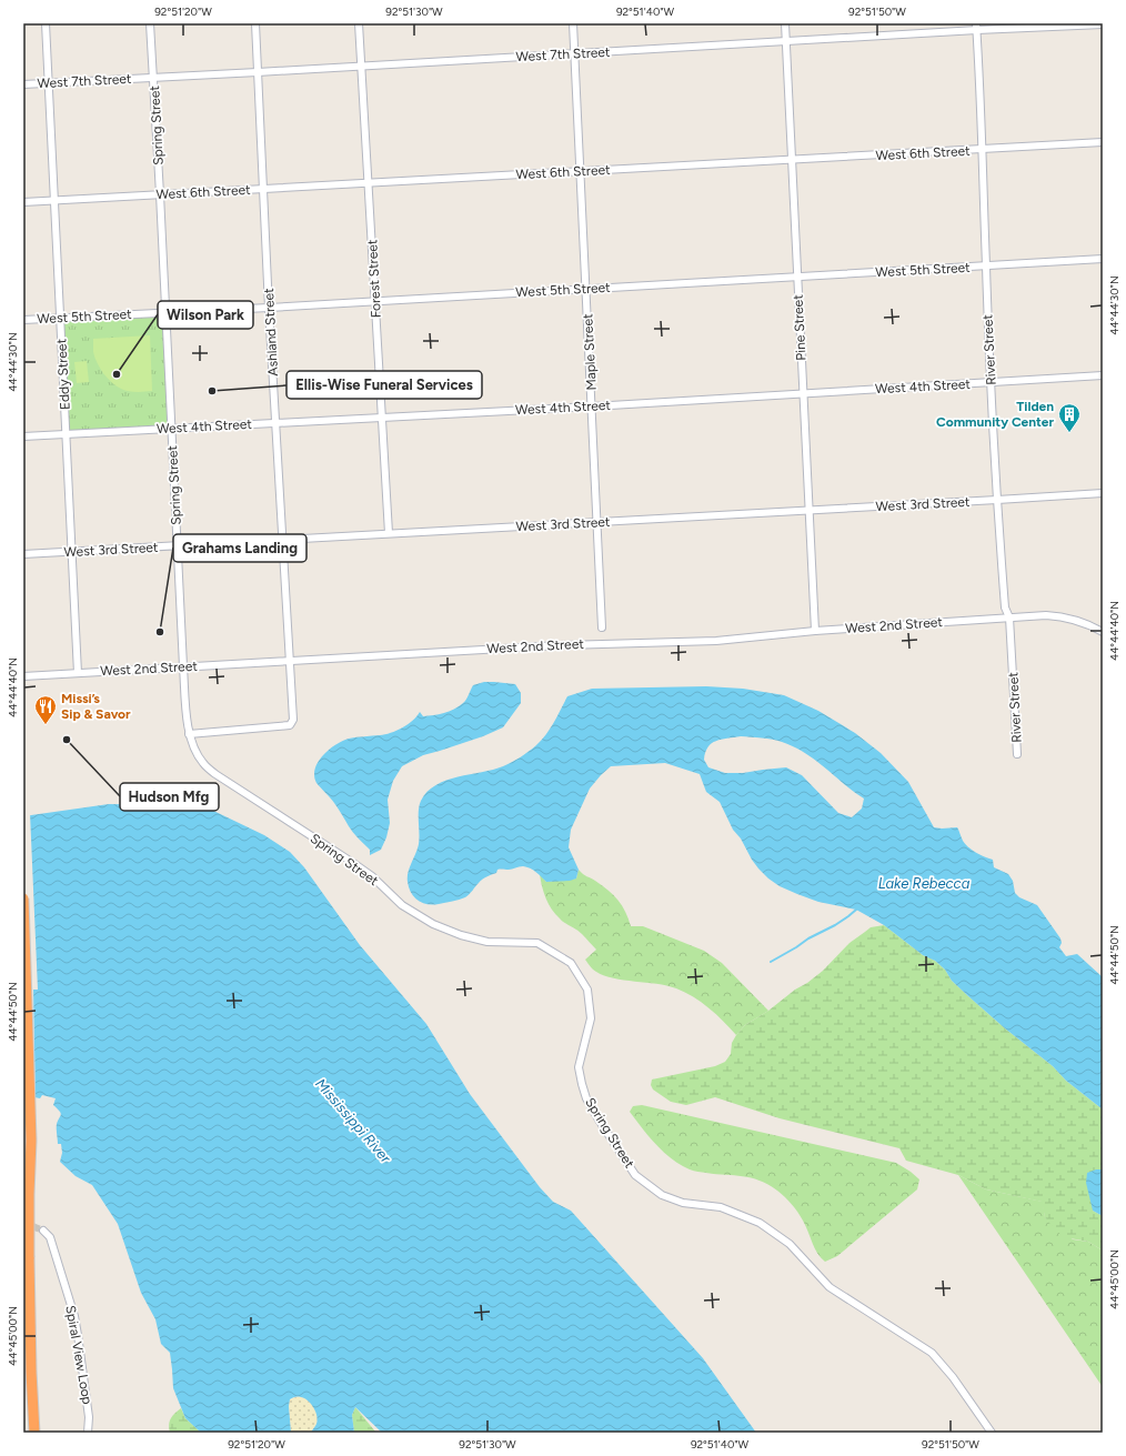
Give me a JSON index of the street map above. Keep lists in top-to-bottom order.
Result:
{
  "streets": {
    "street": [
      "West 7th Street",
      "Spring Street",
      "West 6th Street",
      "West 5th Street",
      "Forest Street",
      "Pine Street",
      "Ashland Street",
      "River Street",
      "Maple Street",
      "Eddy Street",
      "West 4th Street",
      "West 3rd Street",
      "West 2nd Street",
      "Spiral View Loop"
    ]
  },
  "crossings": [
    ["West 7th Street", "Spring Street"],
    ["West 7th Street", "Forest Street"],
    ["West 7th Street", "Pine Street"],
    ["West 7th Street", "Ashland Street"],
    ["West 7th Street", "River Street"],
    ["West 7th Street", "Maple Street"],
    ["West 7th Street", "Eddy Street"],
    ["Spring Street", "West 6th Street"],
    ["Spring Street", "West 5th Street"],
    ["Spring Street", "Ashland Street"],
    ["Spring Street", "West 4th Street"],
    ["Spring Street", "West 3rd Street"],
    ["Spring Street", "West 2nd Street"],
    ["West 6th Street", "Forest Street"],
    ["West 6th Street", "Pine Street"],
    ["West 6th Street", "Ashland Street"],
    ["West 6th Street", "River Street"],
    ["West 6th Street", "Maple Street"],
    ["West 6th Street", "Eddy Street"],
    ["West 5th Street", "Forest Street"],
    ["West 5th Street", "Pine Street"],
    ["West 5th Street", "Ashland Street"],
    ["West 5th Street", "River Street"],
    ["West 5th Street", "Maple Street"],
    ["West 5th Street", "Eddy Street"],
    ["Forest Street", "West 4th Street"],
    ["Forest Street", "West 3rd Street"],
    ["Pine Street", "West 4th Street"],
    ["Pine Street", "West 3rd Street"],
    ["Pine Street", "West 2nd Street"],
    ["Ashland Street", "West 4th Street"],
    ["Ashland Street", "West 3rd Street"],
    ["Ashland Street", "West 2nd Street"],
    ["River Street", "West 4th Street"],
    ["River Street", "West 3rd Street"],
    ["River Street", "West 2nd Street"],
    ["Maple Street", "West 4th Street"],
    ["Maple Street", "West 3rd Street"],
    ["Eddy Street", "West 4th Street"],
    ["Eddy Street", "West 3rd Street"],
    ["Eddy Street", "West 2nd Street"]
  ],
  "water": ["Lake Rebecca", "Mississippi River"],
  "places": {
    "other": [
      "Wilson Park",
      "Ellis-Wise Funeral Services",
      "Grahams Landing",
      "Hudson Mfg"
    ],
    "building": ["Tilden Community Center"],
    "restaurant": ["Missi’s Sip & Savor"]
  },
  "coordinates": [
    "92°51'20\"W",
    "92°51'30\"W",
    "92°51'40\"W",
    "92°51'50\"W",
    "44°44'30\"N",
    "44°44'40\"N",
    "44°44'50\"N",
    "44°45'00\"N"
  ]
}
